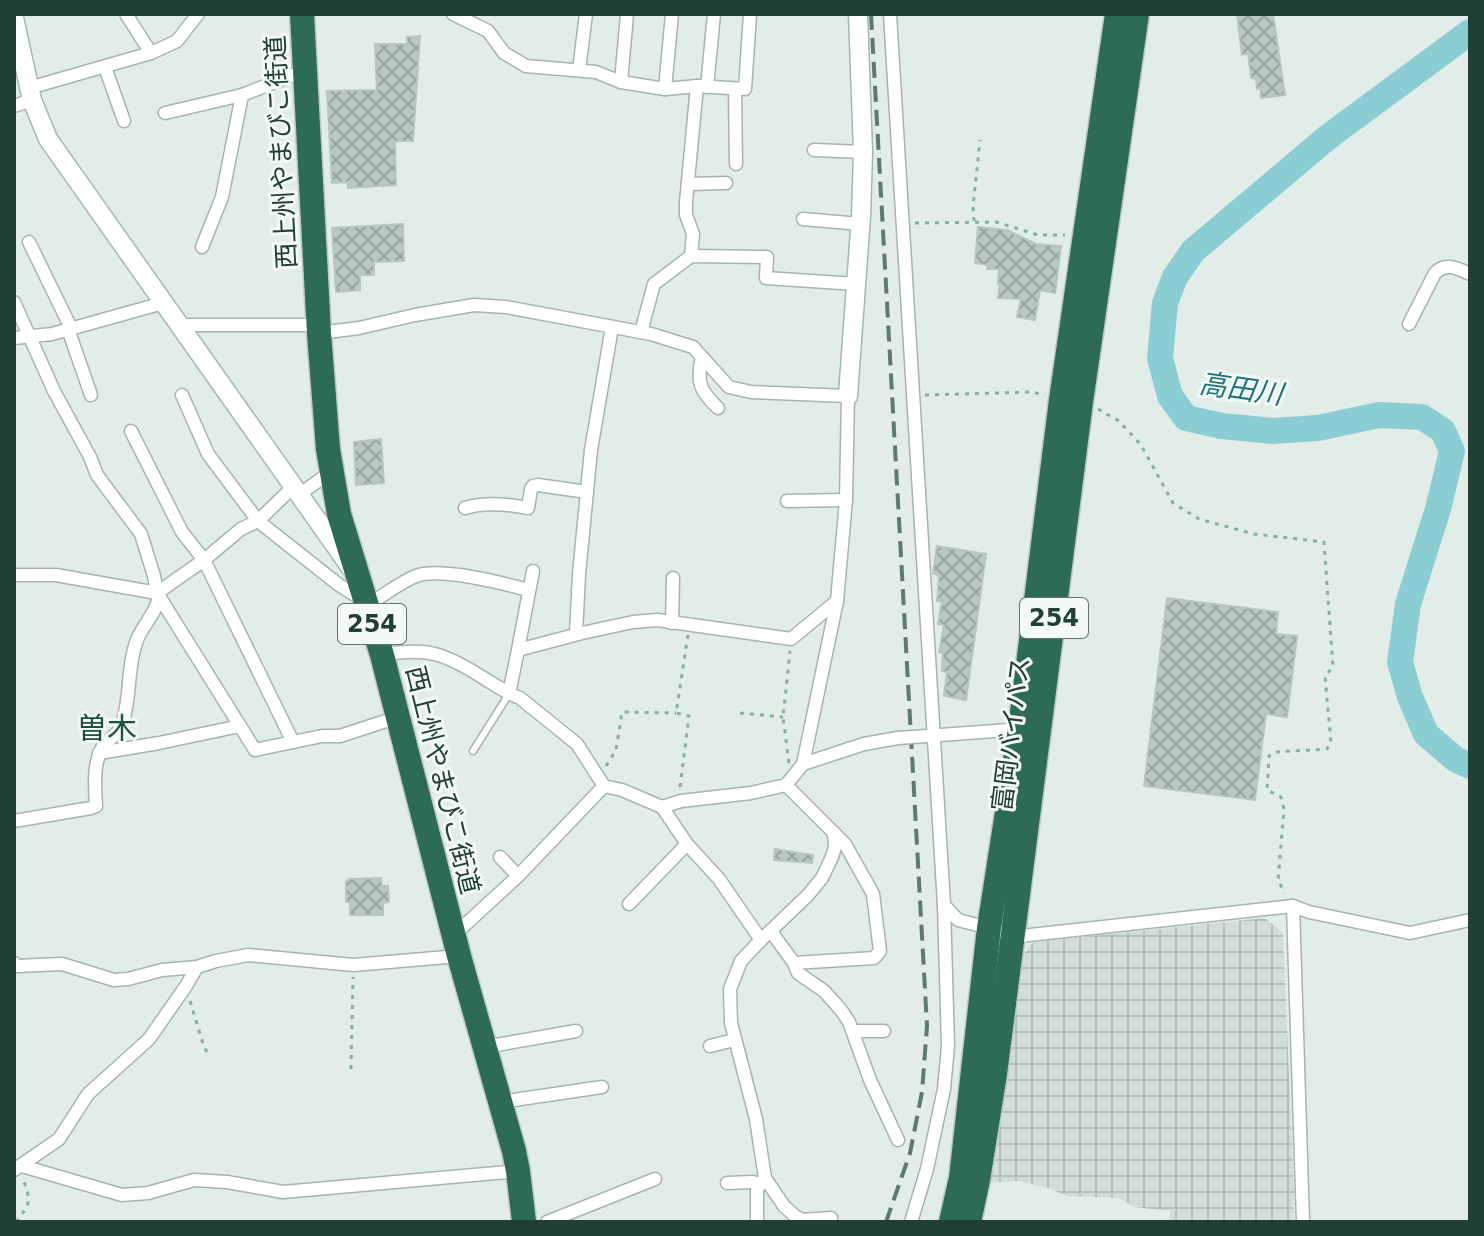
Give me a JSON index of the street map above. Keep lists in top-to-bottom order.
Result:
{
  "streets": {
    "highway": ["西上州やまびこ街道", "254", "富岡バイパス"]
  },
  "districts": ["曽木"],
  "water": ["高田川"]
}
